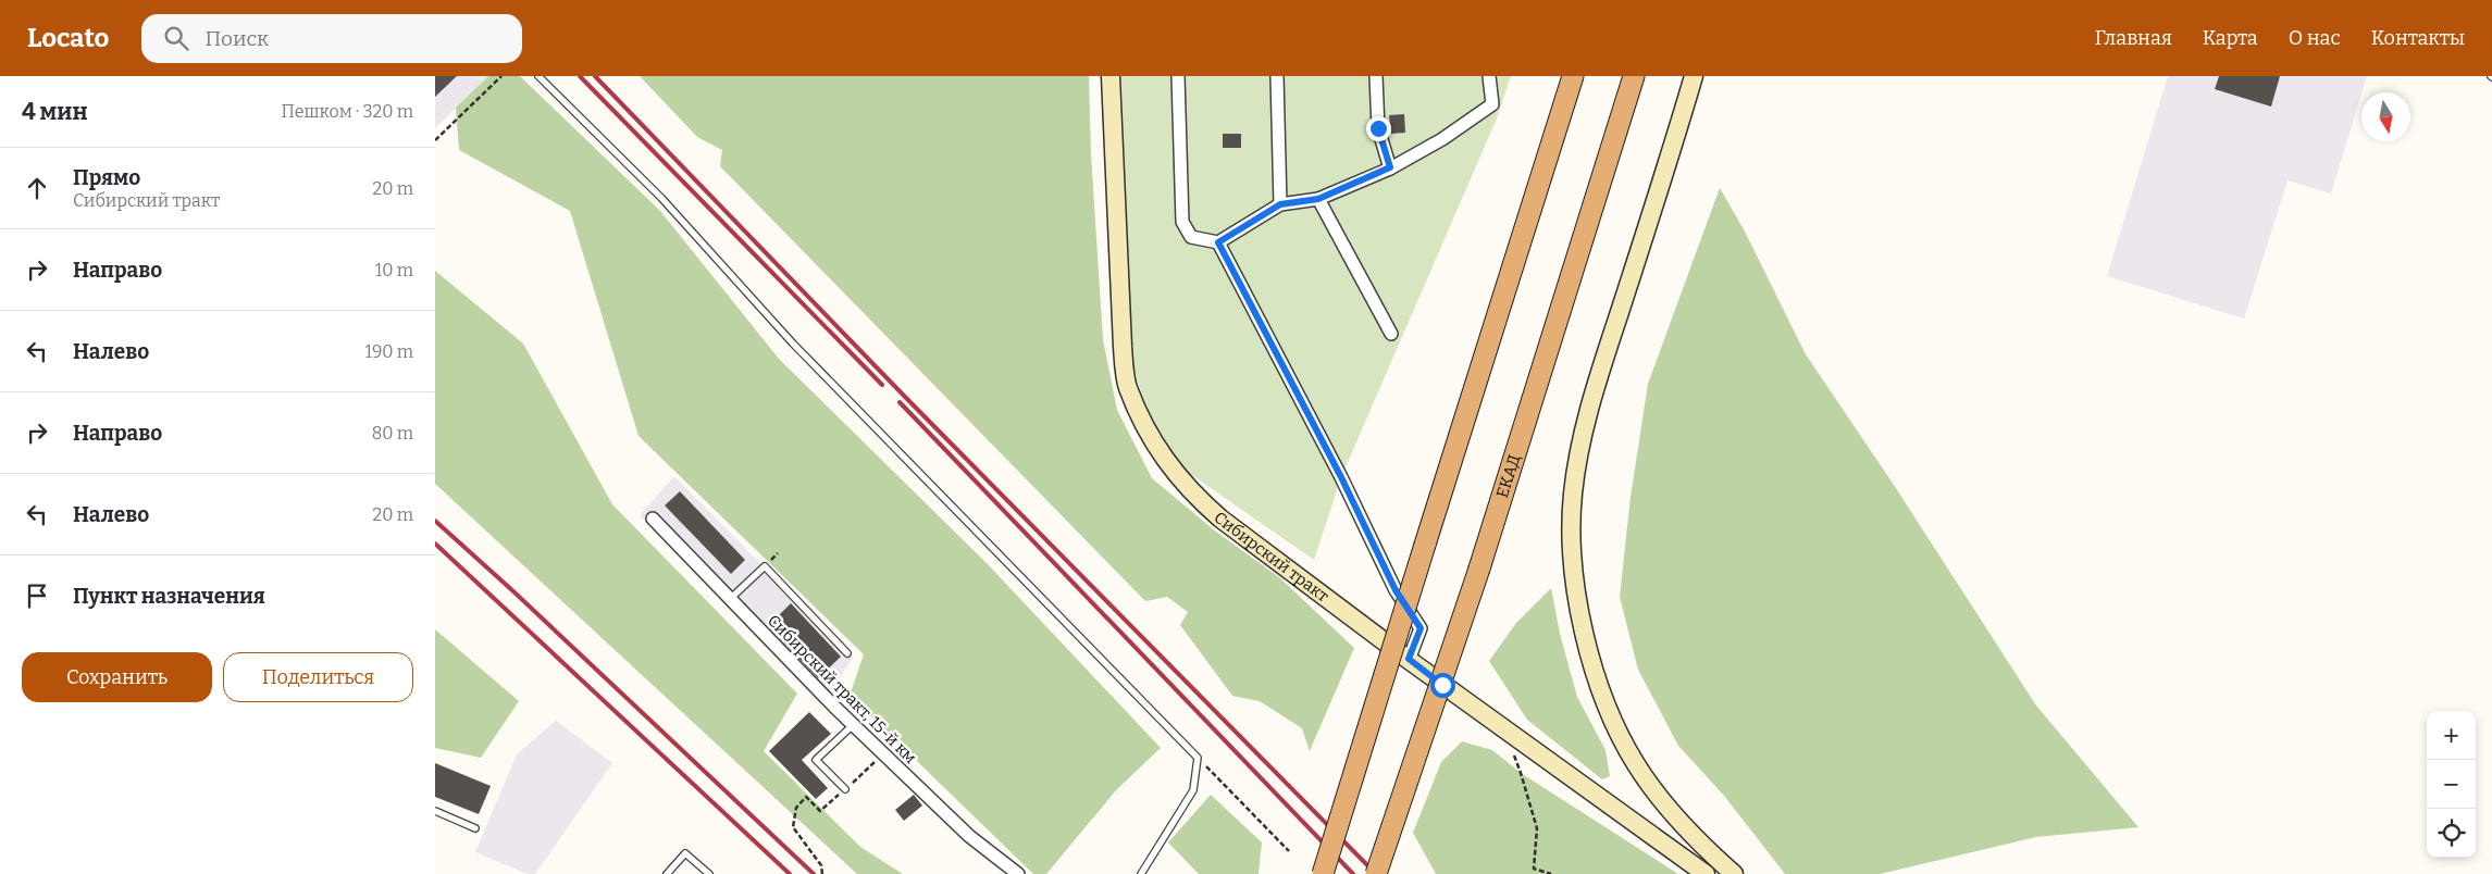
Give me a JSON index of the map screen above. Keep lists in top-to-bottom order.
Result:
{
  "streets": {
    "highway": ["ЕКАД"],
    "main road": ["Сибирский тракт"],
    "street": ["Сибирский тракт, 15-й км"]
  },
  "north": "bottom",
  "page": {
    "header": "Locato",
    "search": "Поиск",
    "nav": [
      "Главная",
      "Карта",
      "О нас",
      "Контакты"
    ],
    "heading": ["4 мин", "Пешком · 320 m"],
    "list": [
      ["Прямо", "Сибирский тракт", "20 m"],
      ["Направо", "10 m"],
      ["Налево", "190 m"],
      ["Направо", "80 m"],
      ["Налево", "20 m"],
      "Пункт назначения"
    ],
    "buttons": ["Сохранить", "Поделиться"],
    "map_buttons": ["+", "−"]
  }
}
